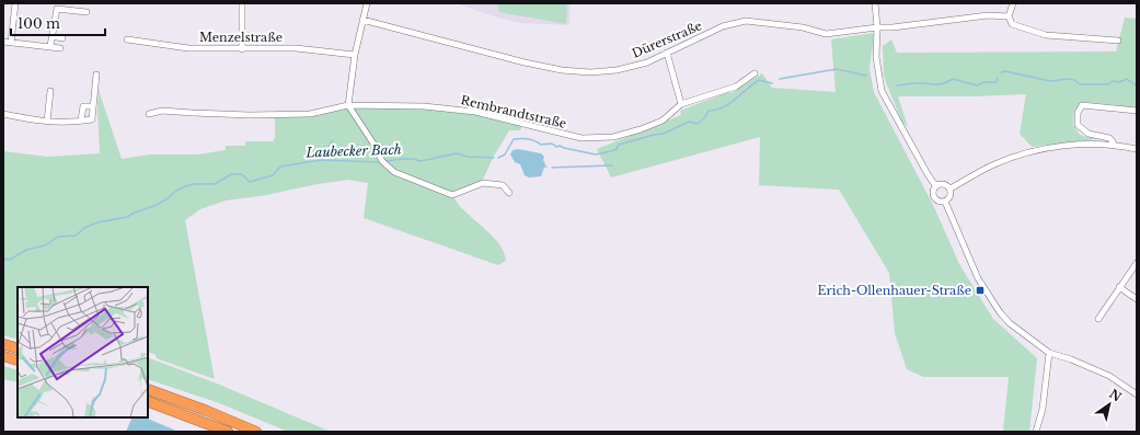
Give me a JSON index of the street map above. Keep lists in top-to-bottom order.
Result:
{
  "streets": {
    "street": ["Menzelstraße", "Dürerstraße", "Rembrandtstraße"]
  },
  "water": ["Laubecker Bach"],
  "places": {
    "transit": ["Erich-Ollenhauer-Straße"]
  },
  "scale_bar": "100 m",
  "north": "top right"
}
